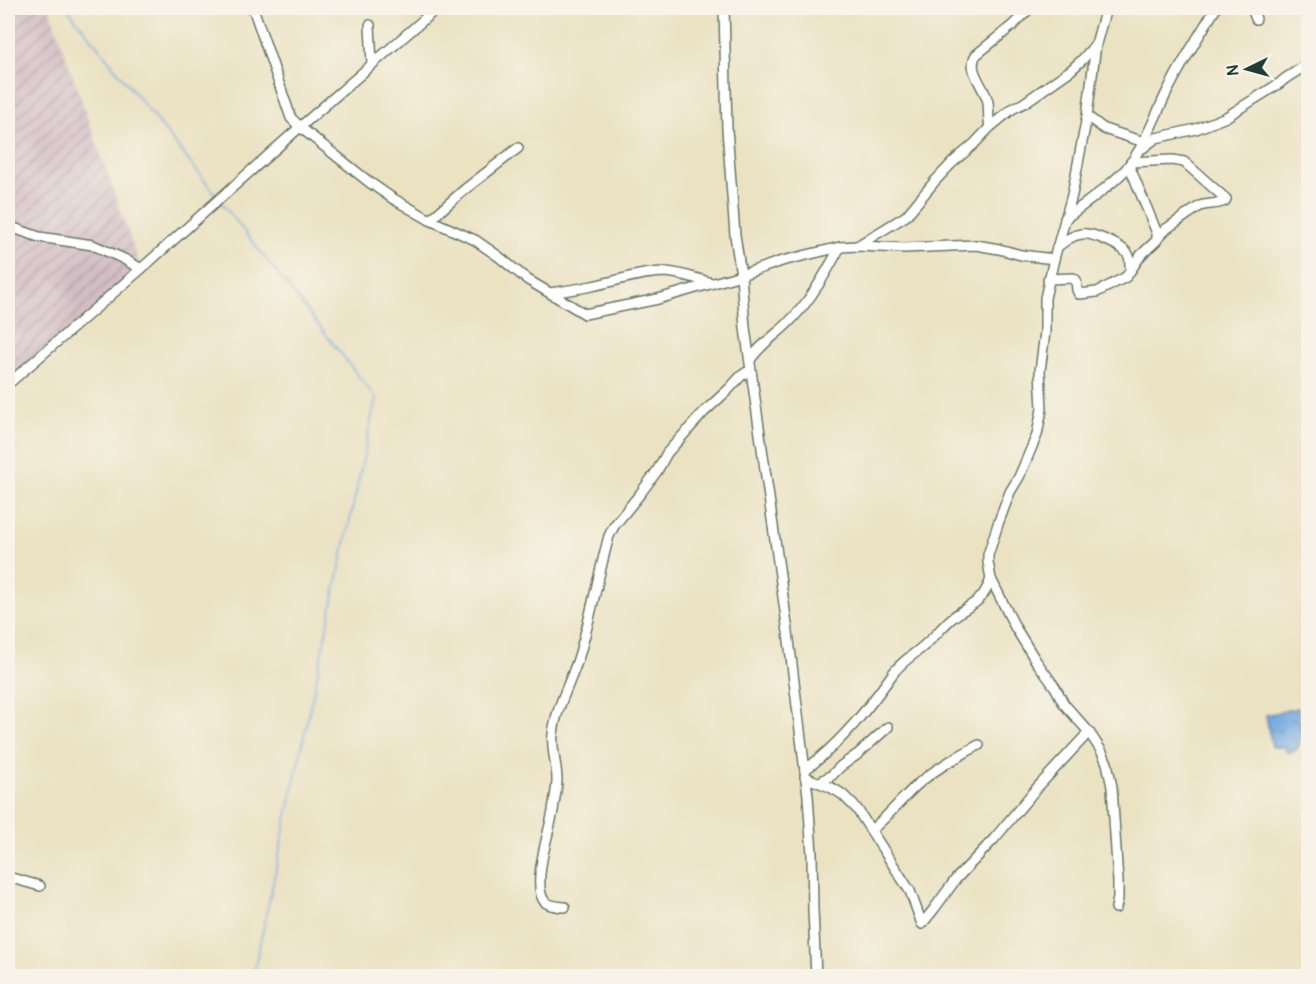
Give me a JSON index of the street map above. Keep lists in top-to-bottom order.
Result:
{
  "north": "left"
}
